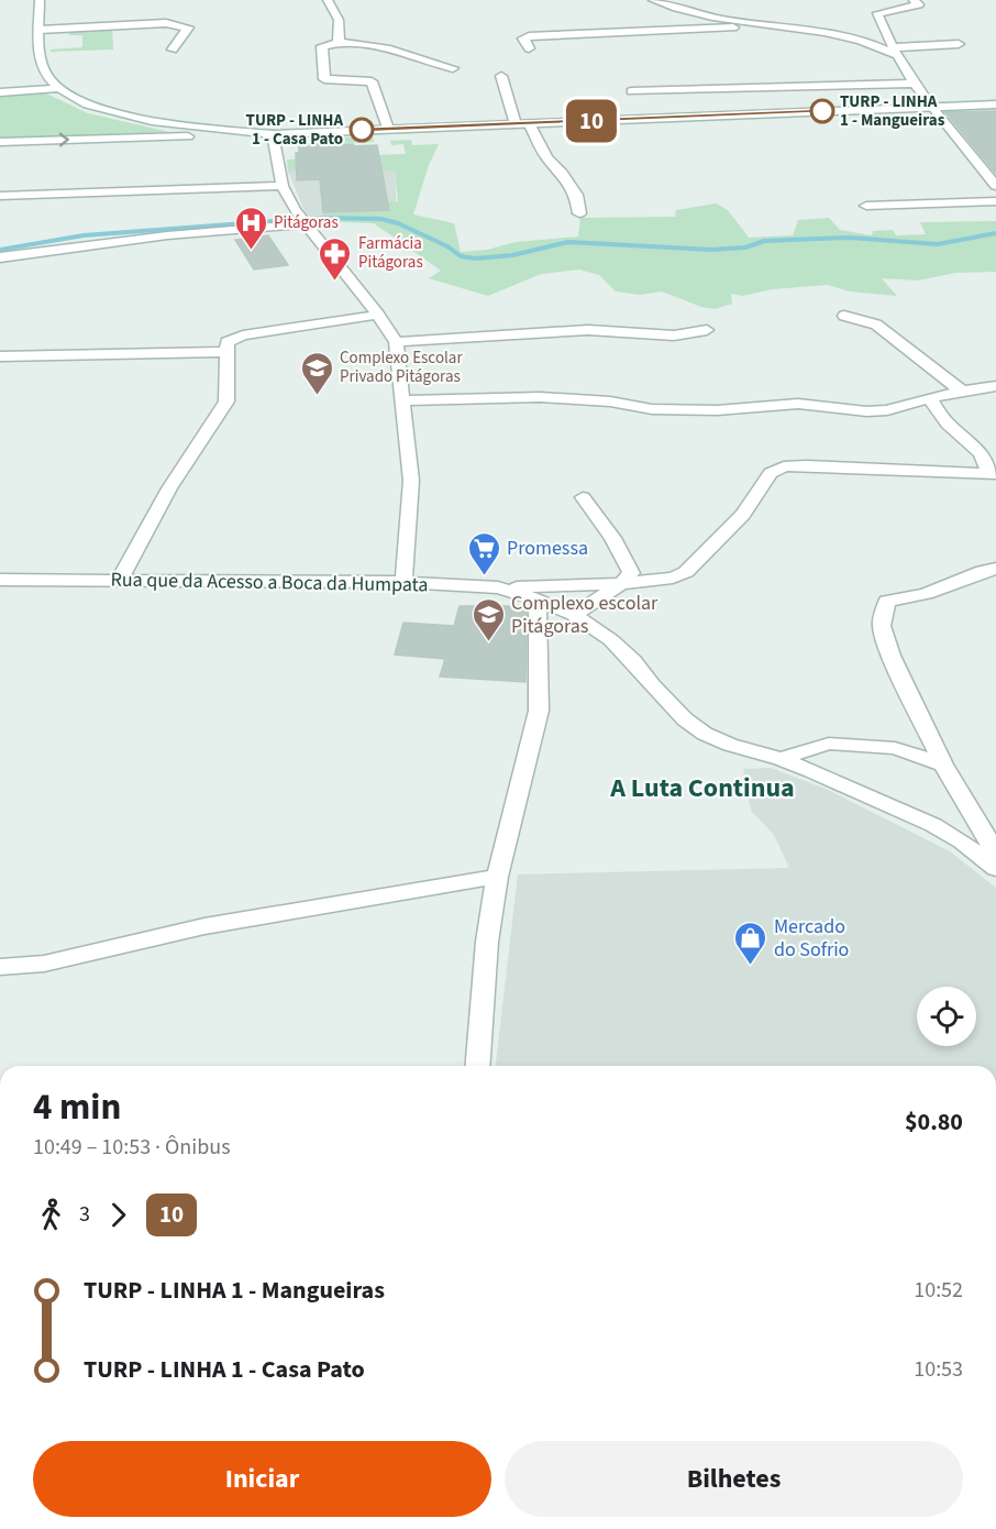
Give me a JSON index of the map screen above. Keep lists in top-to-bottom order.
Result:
{
  "streets": {
    "street": ["Rua que da Acesso a Boca da Humpata"]
  },
  "districts": ["A Luta Continua"],
  "places": {
    "other": ["TURP - LINHA 1 - Mangueiras", "TURP - LINHA 1 - Casa Pato"],
    "hospital": ["Pitágoras"],
    "pharmacy": ["Farmácia Pitágoras"],
    "school or university": ["Complexo Escolar Privado Pitágoras", "Complexo escolar Pitágoras"],
    "supermarket": ["Promessa"],
    "shop": ["Mercado do Sofrio"]
  },
  "lines": ["bus line 10"],
  "page": {
    "on_map": "10",
    "heading": ["4 min", "10:49 – 10:53 · Ônibus", "$0.80"],
    "legs": ["3", "10"],
    "list": [
      {
        "name": "TURP - LINHA 1 - Mangueiras",
        "value": "10:52"
      },
      {
        "name": "TURP - LINHA 1 - Casa Pato",
        "value": "10:53"
      }
    ],
    "buttons": ["Iniciar", "Bilhetes"]
  }
}
